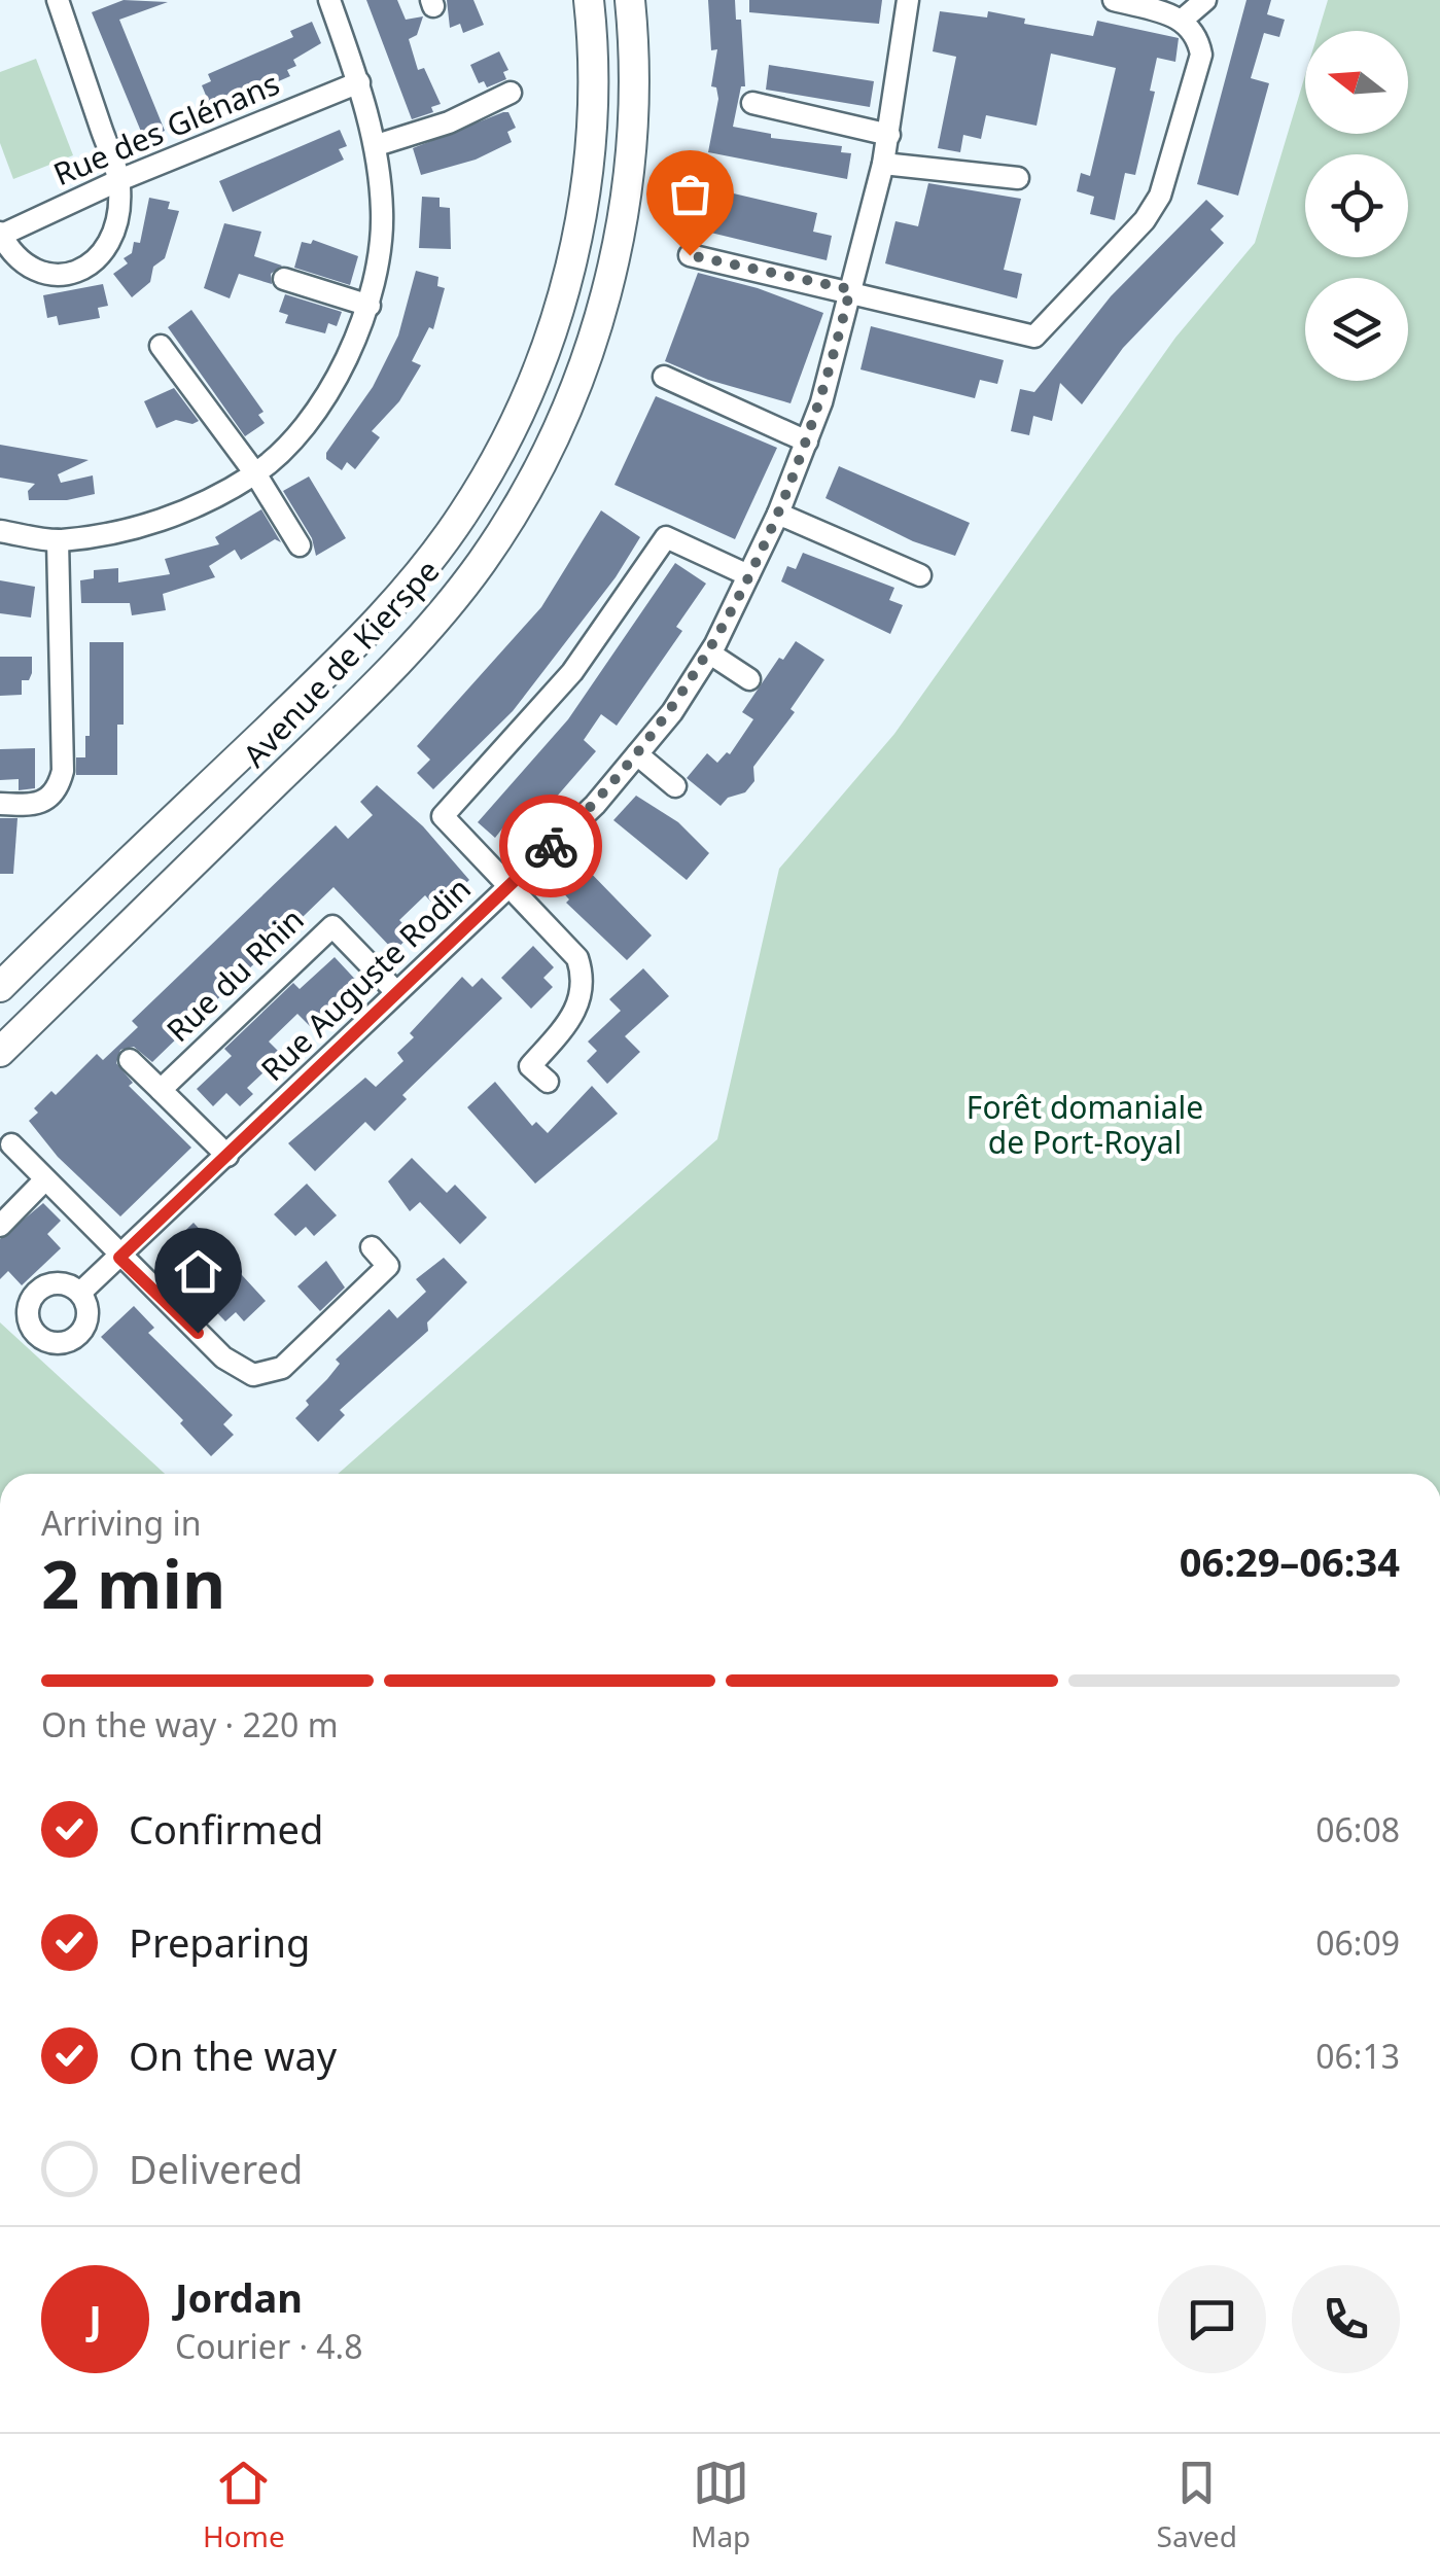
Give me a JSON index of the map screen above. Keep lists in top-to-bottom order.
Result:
{
  "streets": {
    "main road": ["Avenue de Kierspe"],
    "street": ["Rue des Glénans", "Rue du Rhin", "Rue Auguste Rodin"]
  },
  "crossings": [
    ["Rue du Rhin", "Rue Auguste Rodin"]
  ],
  "parks": ["Forêt domaniale de Port-Royal"],
  "north": "left",
  "page": {
    "heading": ["2 min", "Arriving in", "06:29–06:34"],
    "panel": ["Jordan", "Courier · 4.8"],
    "bar": "On the way · 220 m",
    "list": [
      ["Confirmed", "06:08"],
      ["Preparing", "06:09"],
      ["On the way", "06:13"],
      "Delivered"
    ],
    "round": "J",
    "tabs": ["Home", "Map", "Saved"]
  }
}
